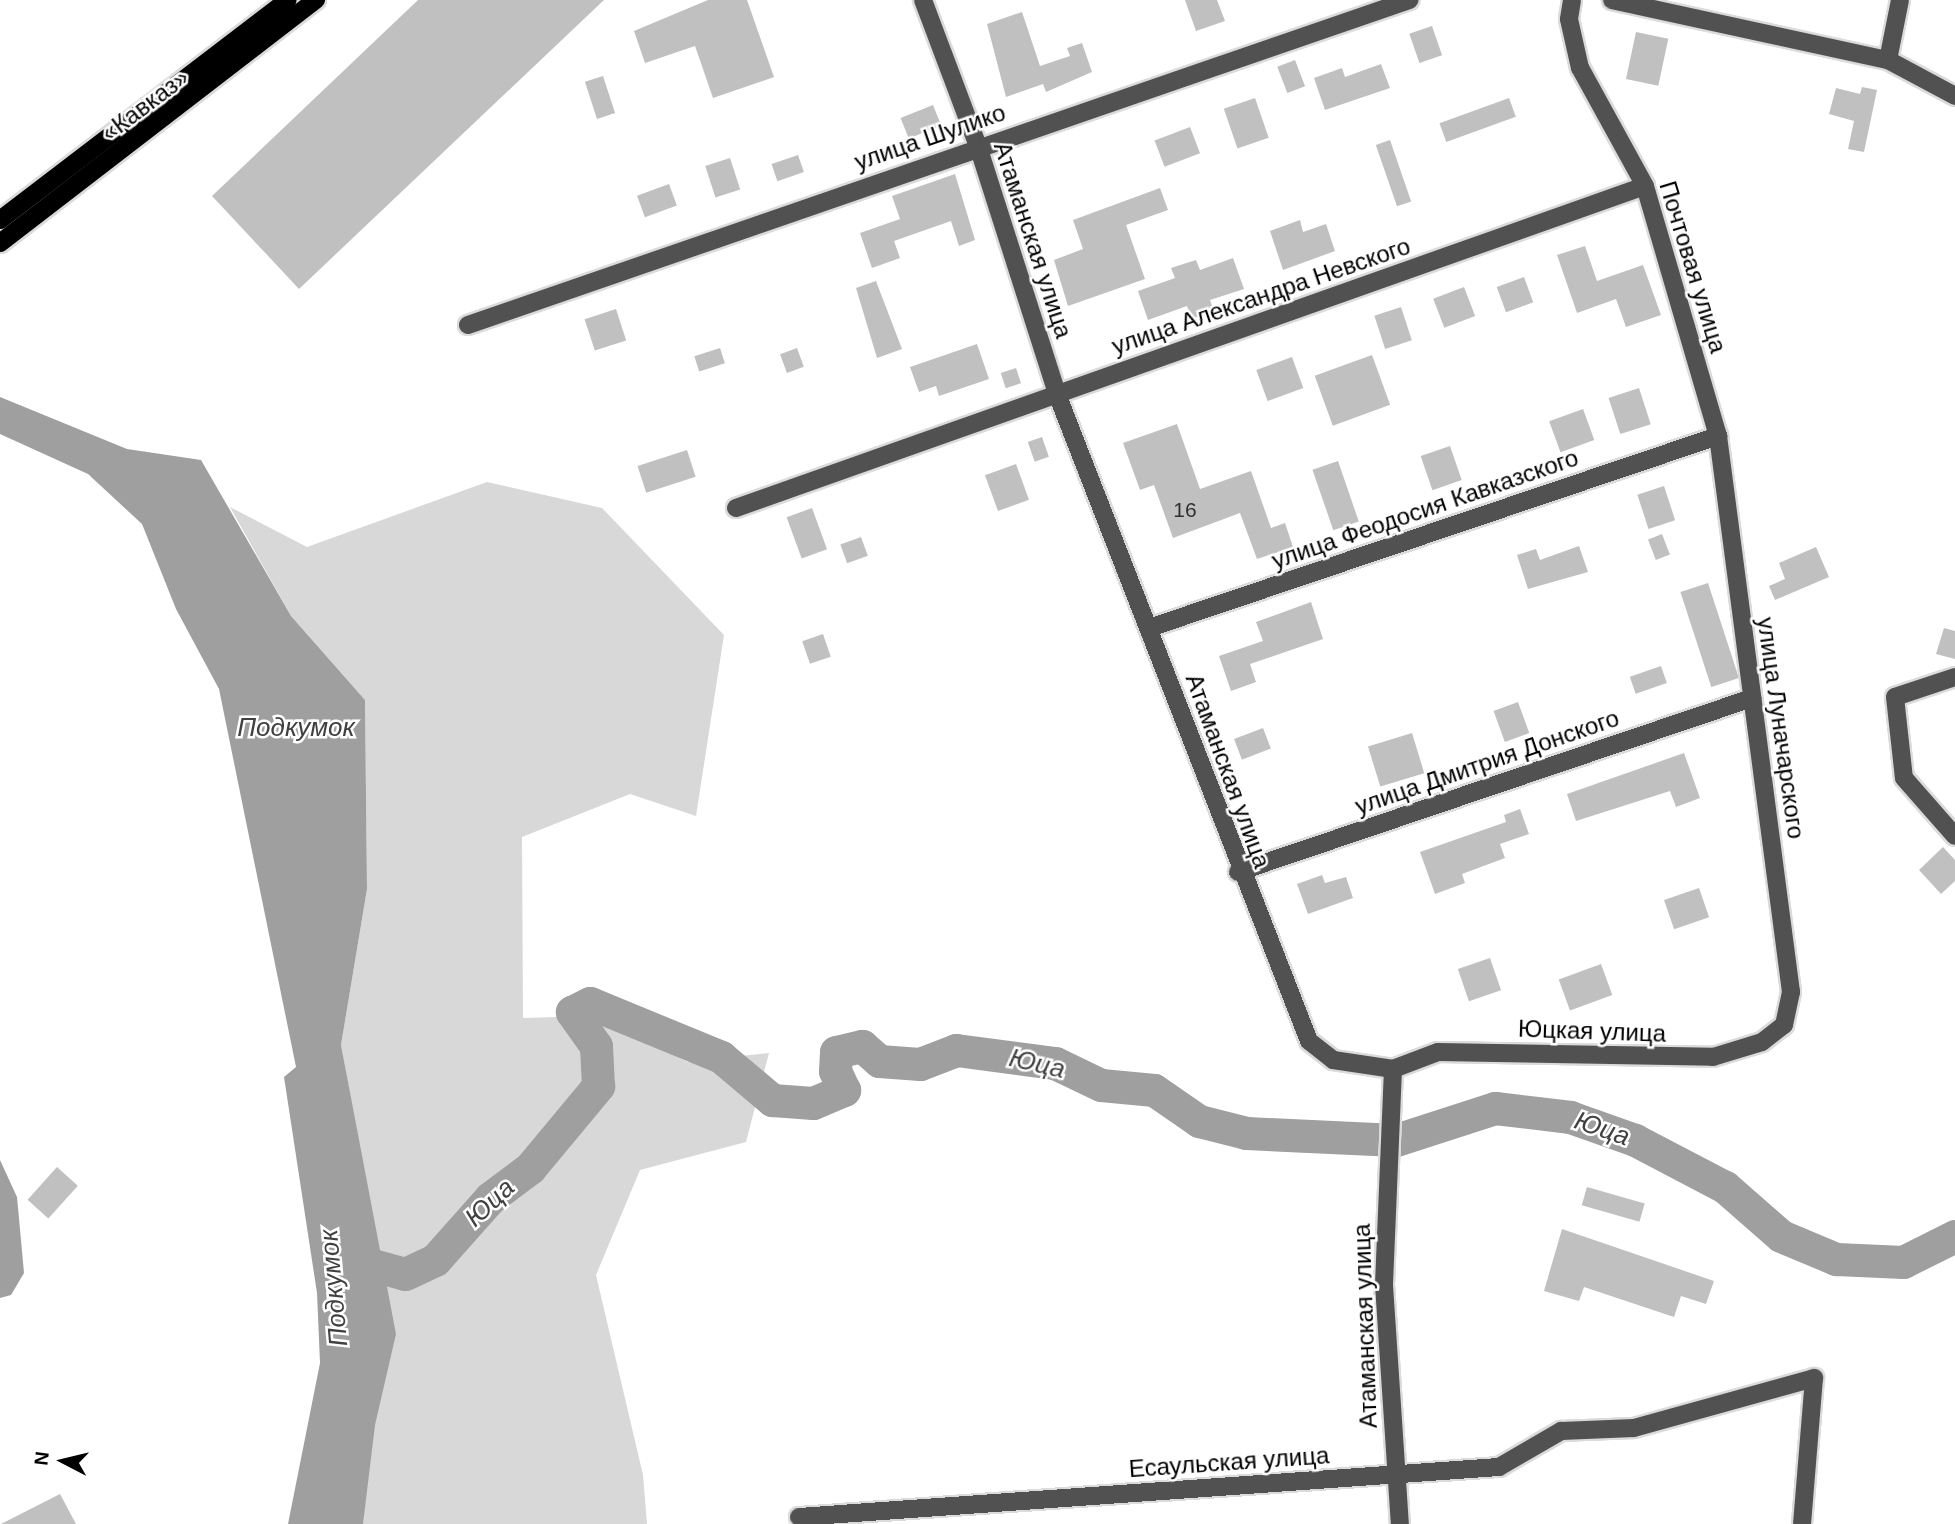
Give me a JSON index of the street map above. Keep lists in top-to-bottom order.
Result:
{
  "streets": {
    "main road": ["«Кавказ»"],
    "street": [
      "улица Шулико",
      "Атаманская улица",
      "Почтовая улица",
      "улица Александра Невского",
      "улица Феодосия Кавказского",
      "улица Луначарского",
      "улица Дмитрия Донского",
      "Юцкая улица",
      "Есаульская улица"
    ]
  },
  "crossings": [
    ["улица Шулико", "Атаманская улица"],
    ["Атаманская улица", "улица Александра Невского"],
    ["Атаманская улица", "улица Феодосия Кавказского"],
    ["Атаманская улица", "улица Дмитрия Донского"],
    ["Атаманская улица", "Юцкая улица"],
    ["Атаманская улица", "Есаульская улица"],
    ["Почтовая улица", "улица Александра Невского"],
    ["Почтовая улица", "улица Феодосия Кавказского"],
    ["Почтовая улица", "улица Луначарского"],
    ["улица Феодосия Кавказского", "улица Луначарского"],
    ["улица Луначарского", "улица Дмитрия Донского"],
    ["улица Луначарского", "Юцкая улица"]
  ],
  "water": ["Подкумок", "Юца"],
  "house_numbers": ["16"],
  "north": "left"
}
